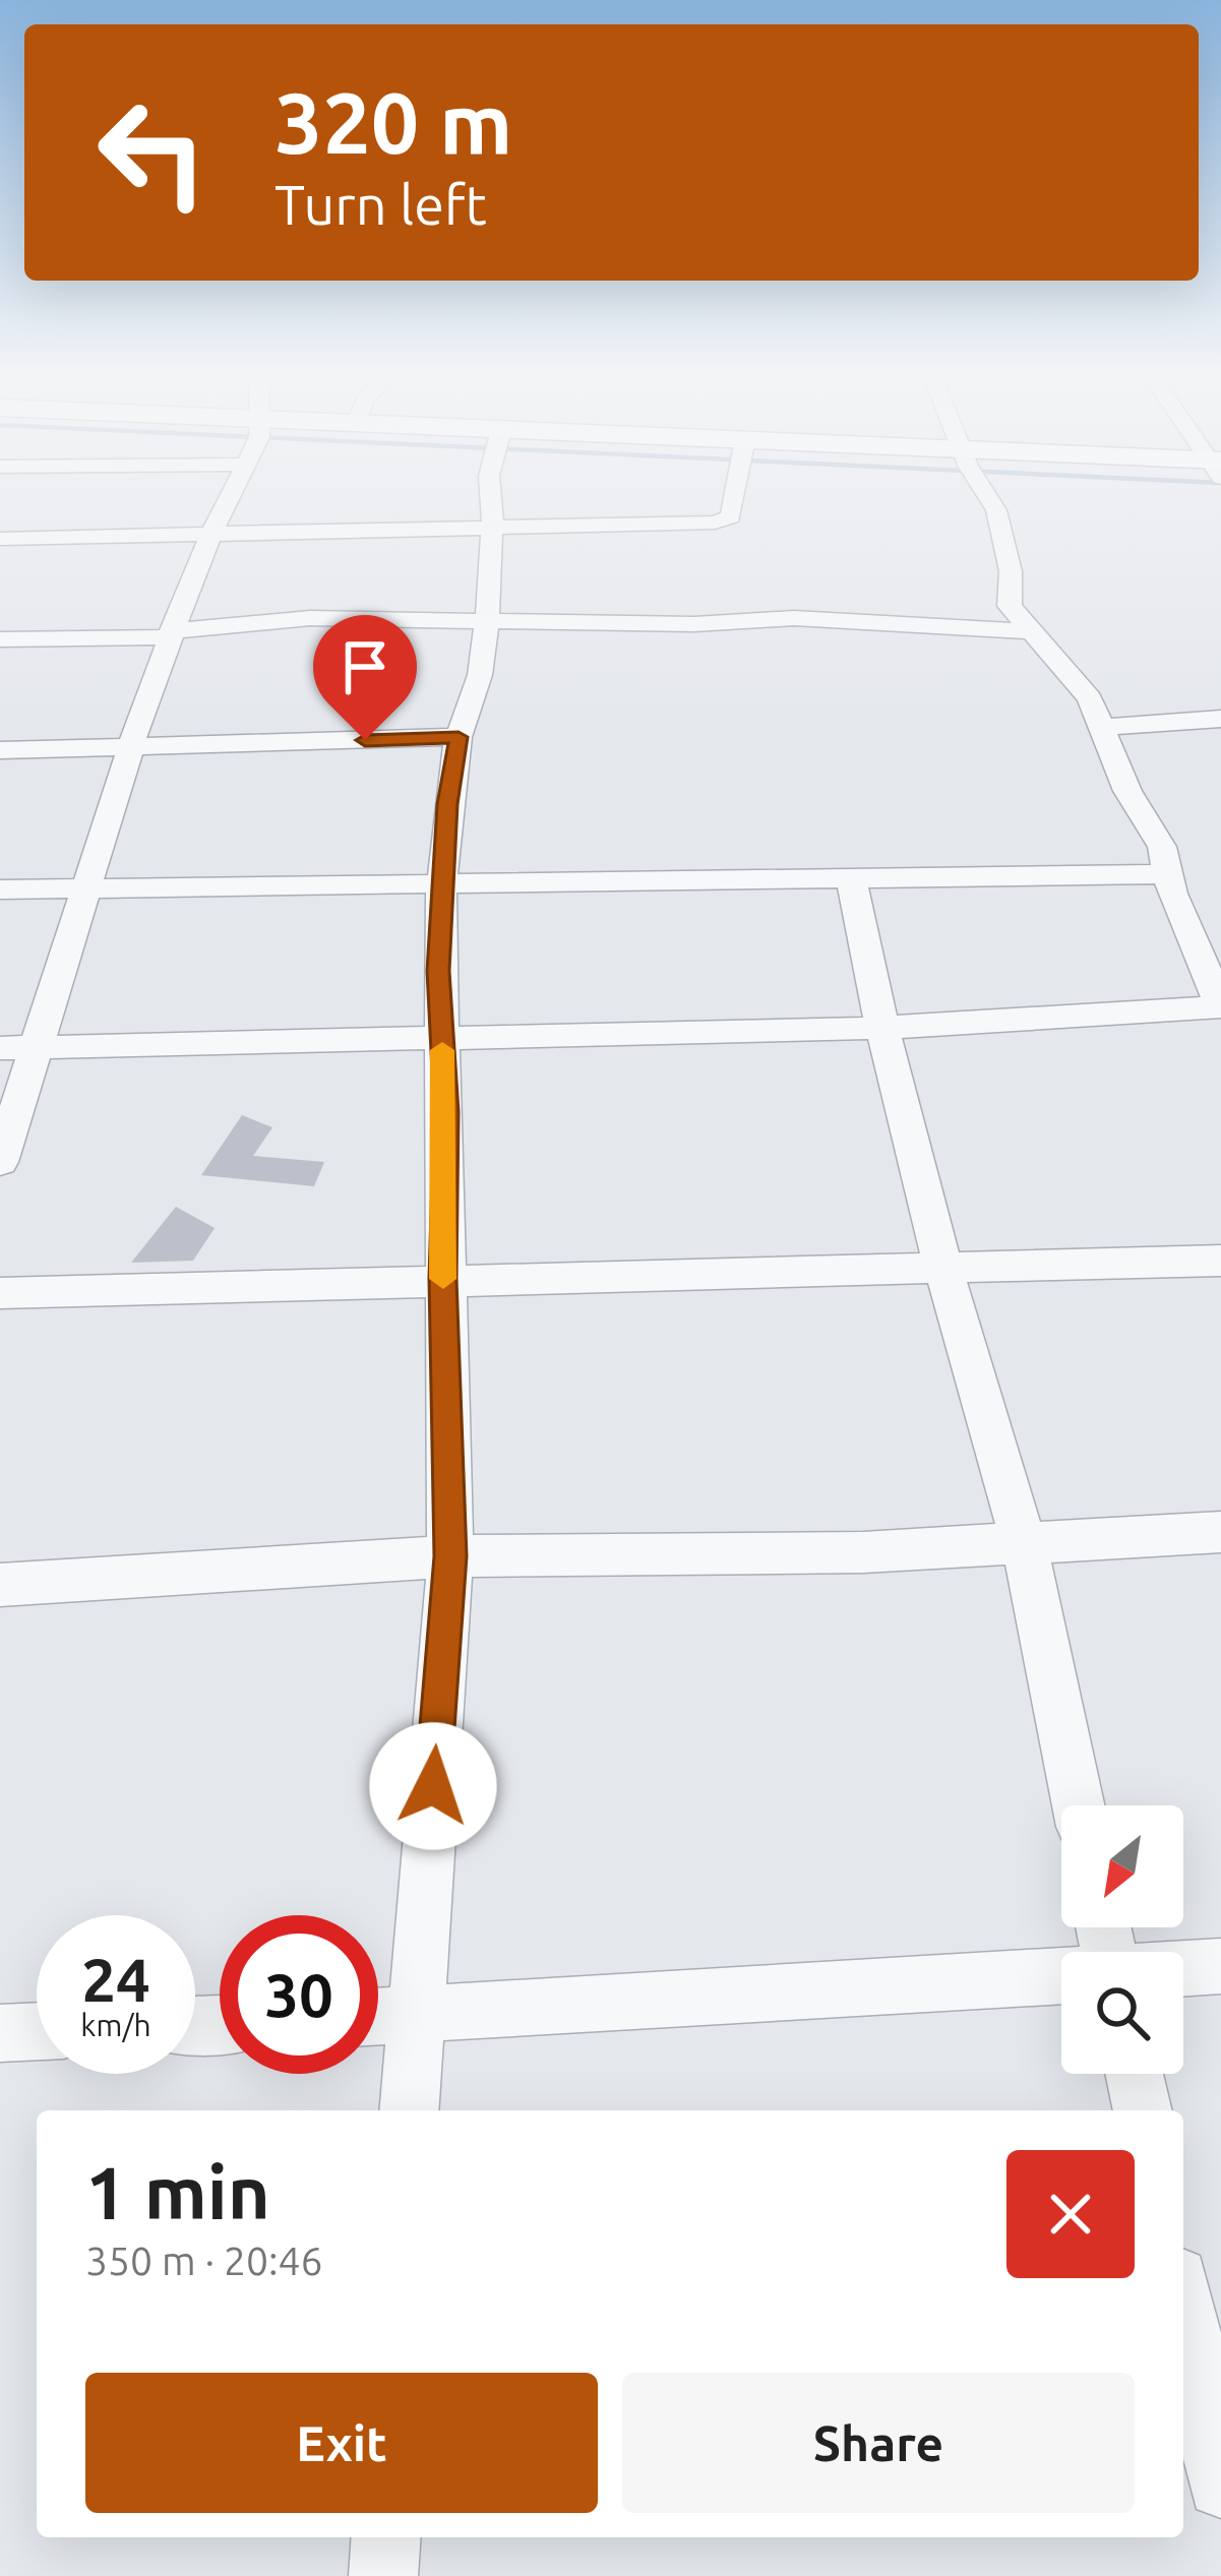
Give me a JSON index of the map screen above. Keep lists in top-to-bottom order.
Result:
{
  "north": "bottom left",
  "page": {
    "turn": ["320 m", "Turn left"],
    "speed": "24 km/h",
    "limit": "30",
    "heading": ["1 min", "350 m · 20:46"],
    "buttons": ["Exit", "Share"]
  }
}
